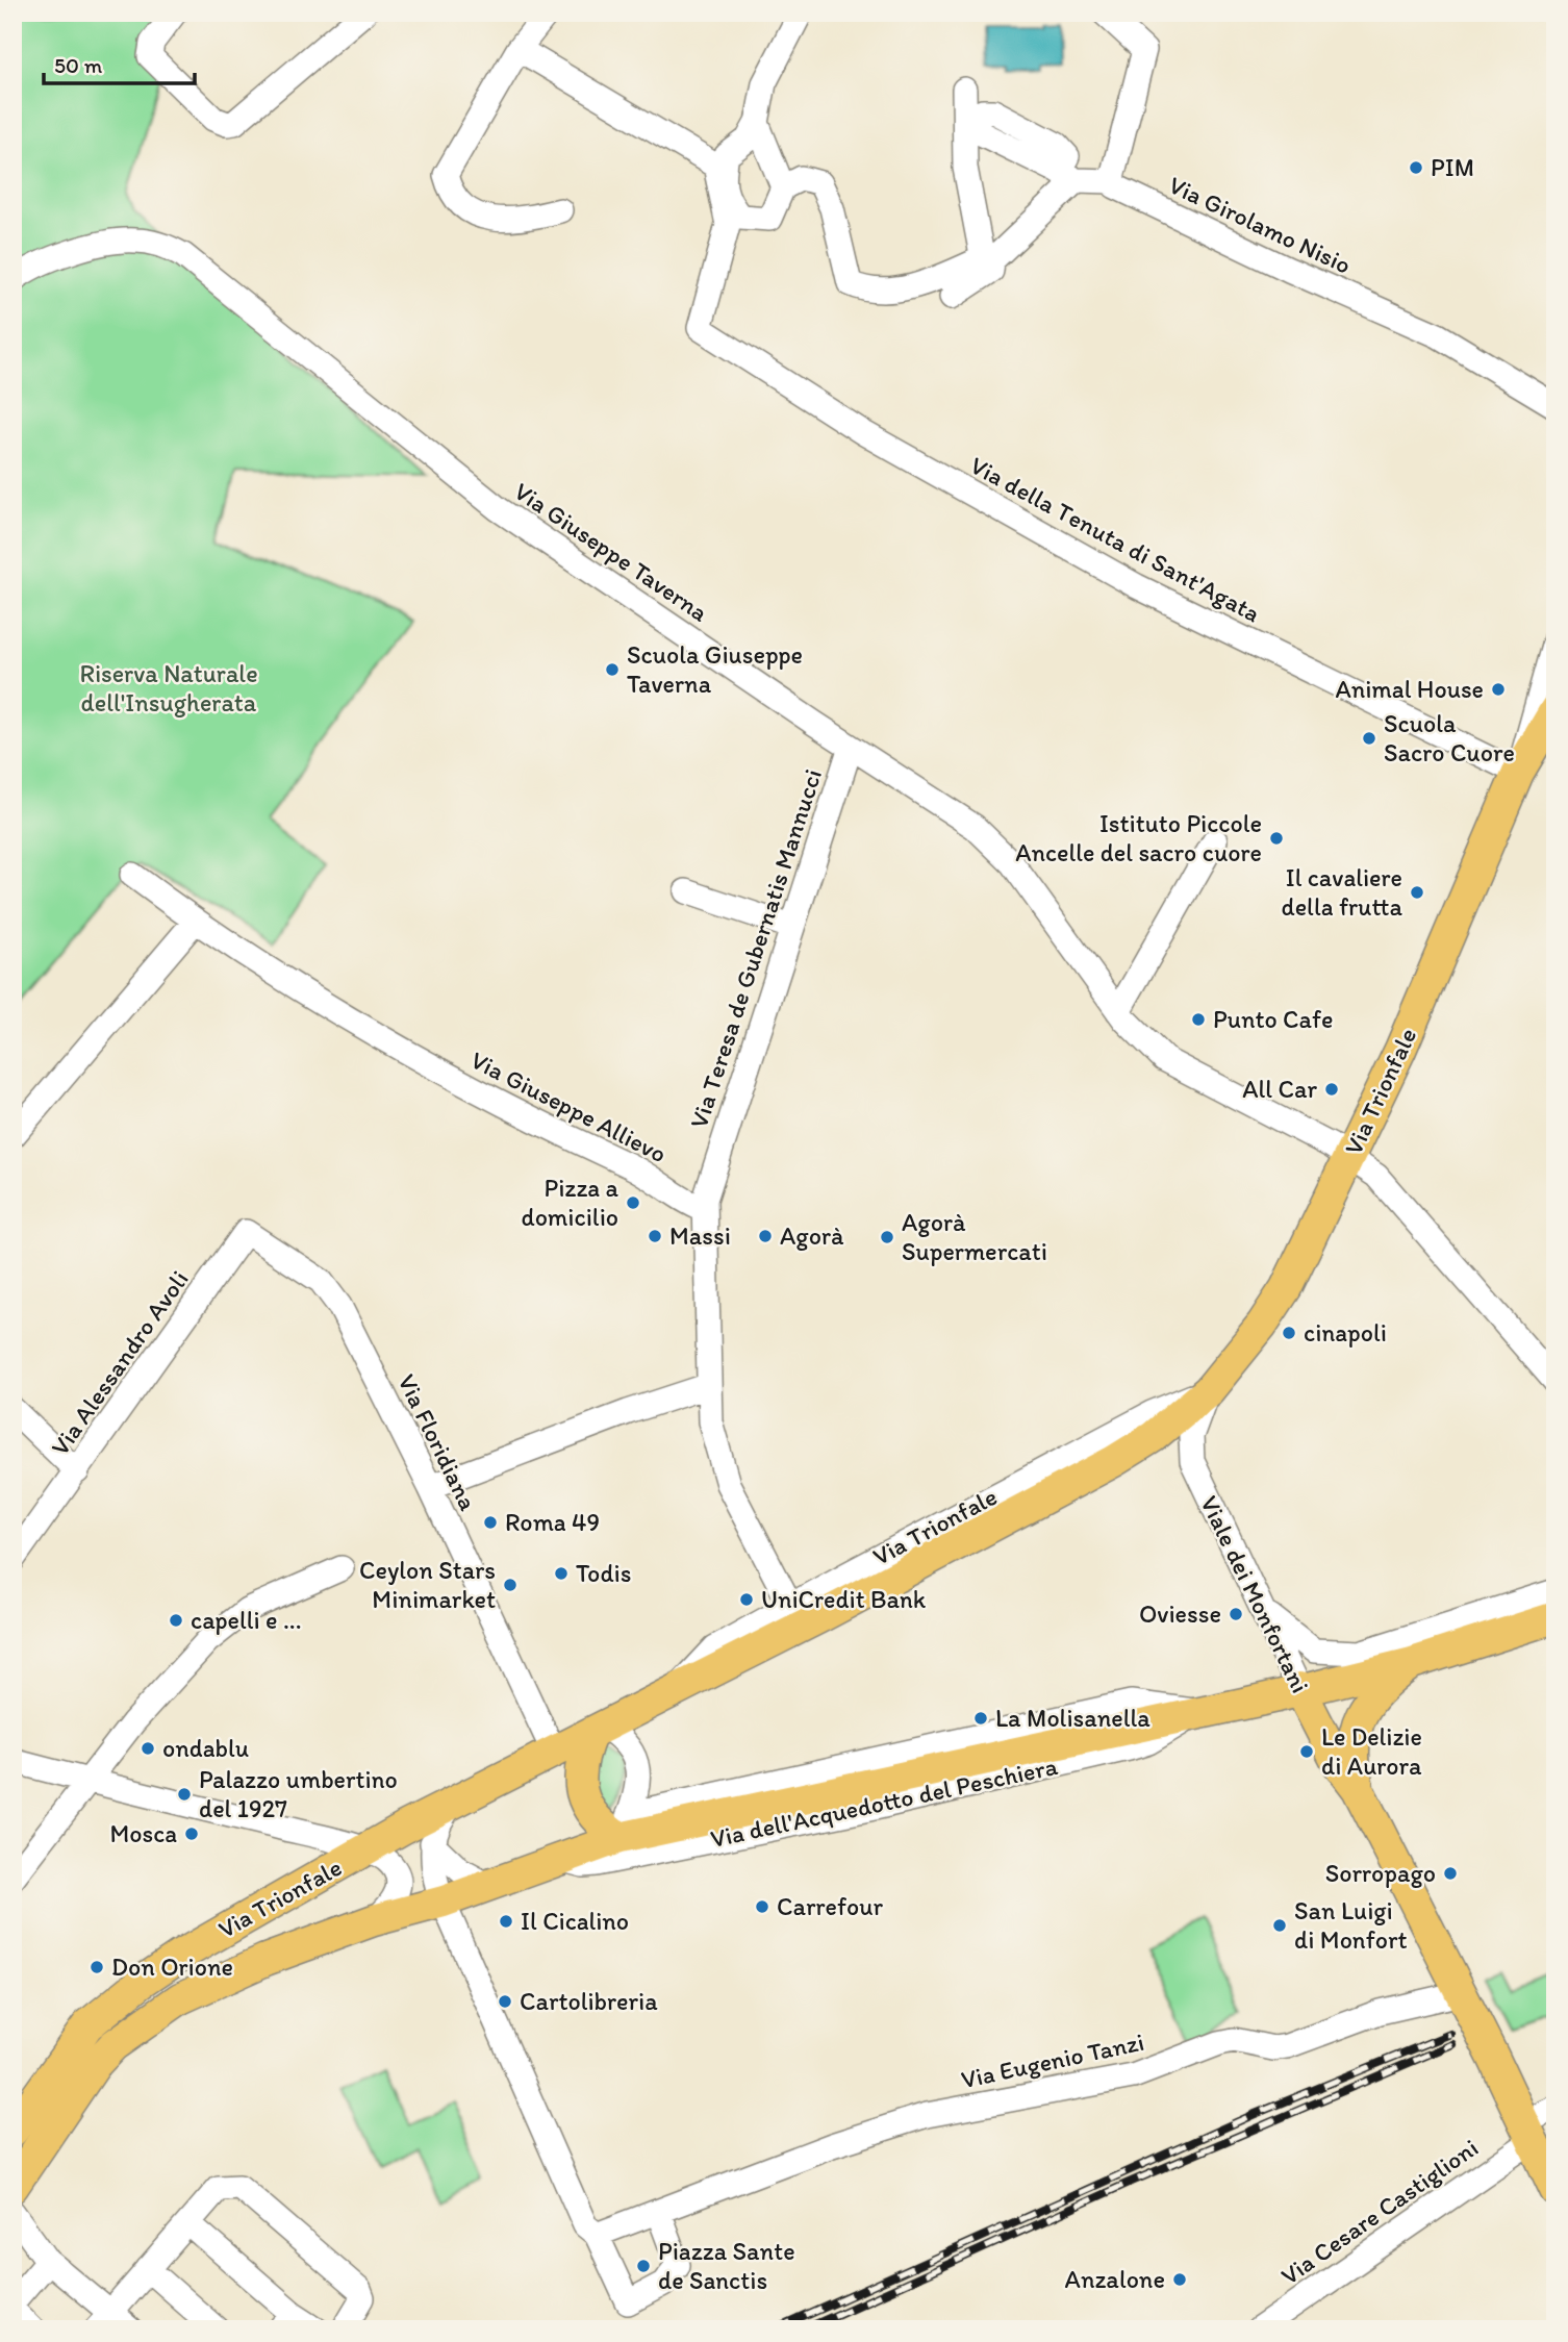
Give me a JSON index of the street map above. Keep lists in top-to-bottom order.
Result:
{
  "streets": {
    "main road": ["Via Trionfale", "Viale dei Monfortani", "Via dell'Acquedotto del Peschiera"],
    "street": [
      "Via Girolamo Nisio",
      "Via della Tenuta di Sant'Agata",
      "Via Giuseppe Taverna",
      "Via Teresa de Gubernatis Mannucci",
      "Via Giuseppe Allievo",
      "Via Alessandro Avoli",
      "Via Floridiana",
      "Via Eugenio Tanzi",
      "Via Cesare Castiglioni"
    ]
  },
  "crossings": [
    ["Via della Tenuta di Sant'Agata", "Via Trionfale"],
    ["Via Giuseppe Taverna", "Via Teresa de Gubernatis Mannucci"],
    ["Via Giuseppe Taverna", "Via Trionfale"],
    ["Via Teresa de Gubernatis Mannucci", "Via Giuseppe Allievo"],
    ["Via Trionfale", "Via Floridiana"],
    ["Via Trionfale", "Viale dei Monfortani"],
    ["Via Trionfale", "Via dell'Acquedotto del Peschiera"],
    ["Via Alessandro Avoli", "Via Floridiana"],
    ["Viale dei Monfortani", "Via dell'Acquedotto del Peschiera"],
    ["Viale dei Monfortani", "Via Eugenio Tanzi"],
    ["Viale dei Monfortani", "Via Cesare Castiglioni"]
  ],
  "parks": ["Riserva Naturale dell'Insugherata"],
  "places": [
    "PIM",
    "Scuola Giuseppe Taverna",
    "Animal House",
    "Scuola Sacro Cuore",
    "Istituto Piccole Ancelle del sacro cuore",
    "Il cavaliere della frutta",
    "Punto Cafe",
    "All Car",
    "Pizza a domicilio",
    "Massi",
    "Agorà",
    "Agorà Supermercati",
    "cinapoli",
    "Roma 49",
    "Todis",
    "Ceylon Stars Minimarket",
    "UniCredit Bank",
    "Oviesse",
    "capelli e ...",
    "La Molisanella",
    "ondablu",
    "Le Delizie di Aurora",
    "Palazzo umbertino del 1927",
    "Mosca",
    "Sorropago",
    "Carrefour",
    "Il Cicalino",
    "San Luigi di Monfort",
    "Don Orione",
    "Cartolibreria",
    "Piazza Sante de Sanctis",
    "Anzalone"
  ],
  "scale_bar": "50 m"
}
